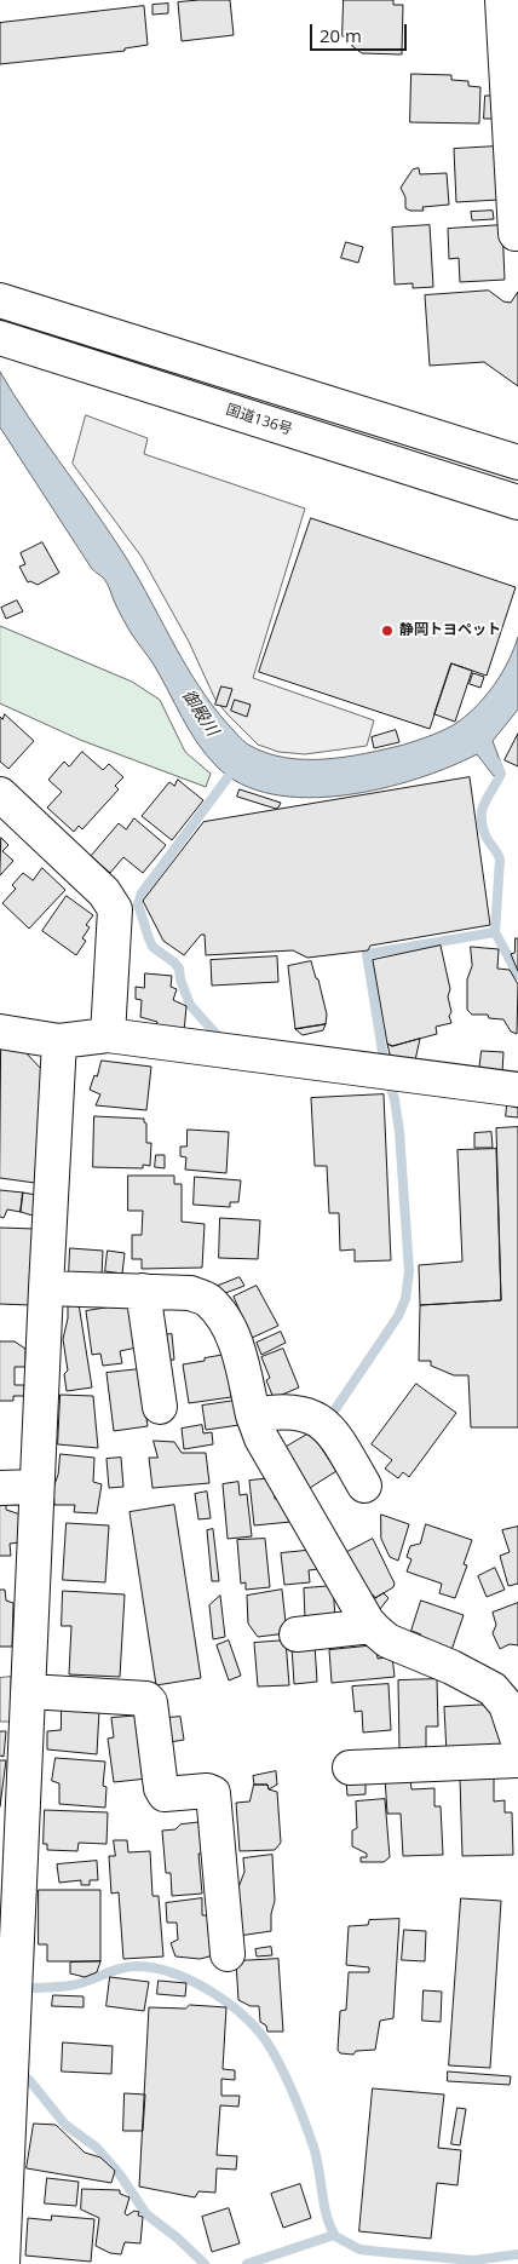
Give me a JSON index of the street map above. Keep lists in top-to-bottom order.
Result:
{
  "streets": {
    "main road": ["国道136号"]
  },
  "water": ["御殿川"],
  "places": ["静岡トヨペット"],
  "scale_bar": "20 m"
}
